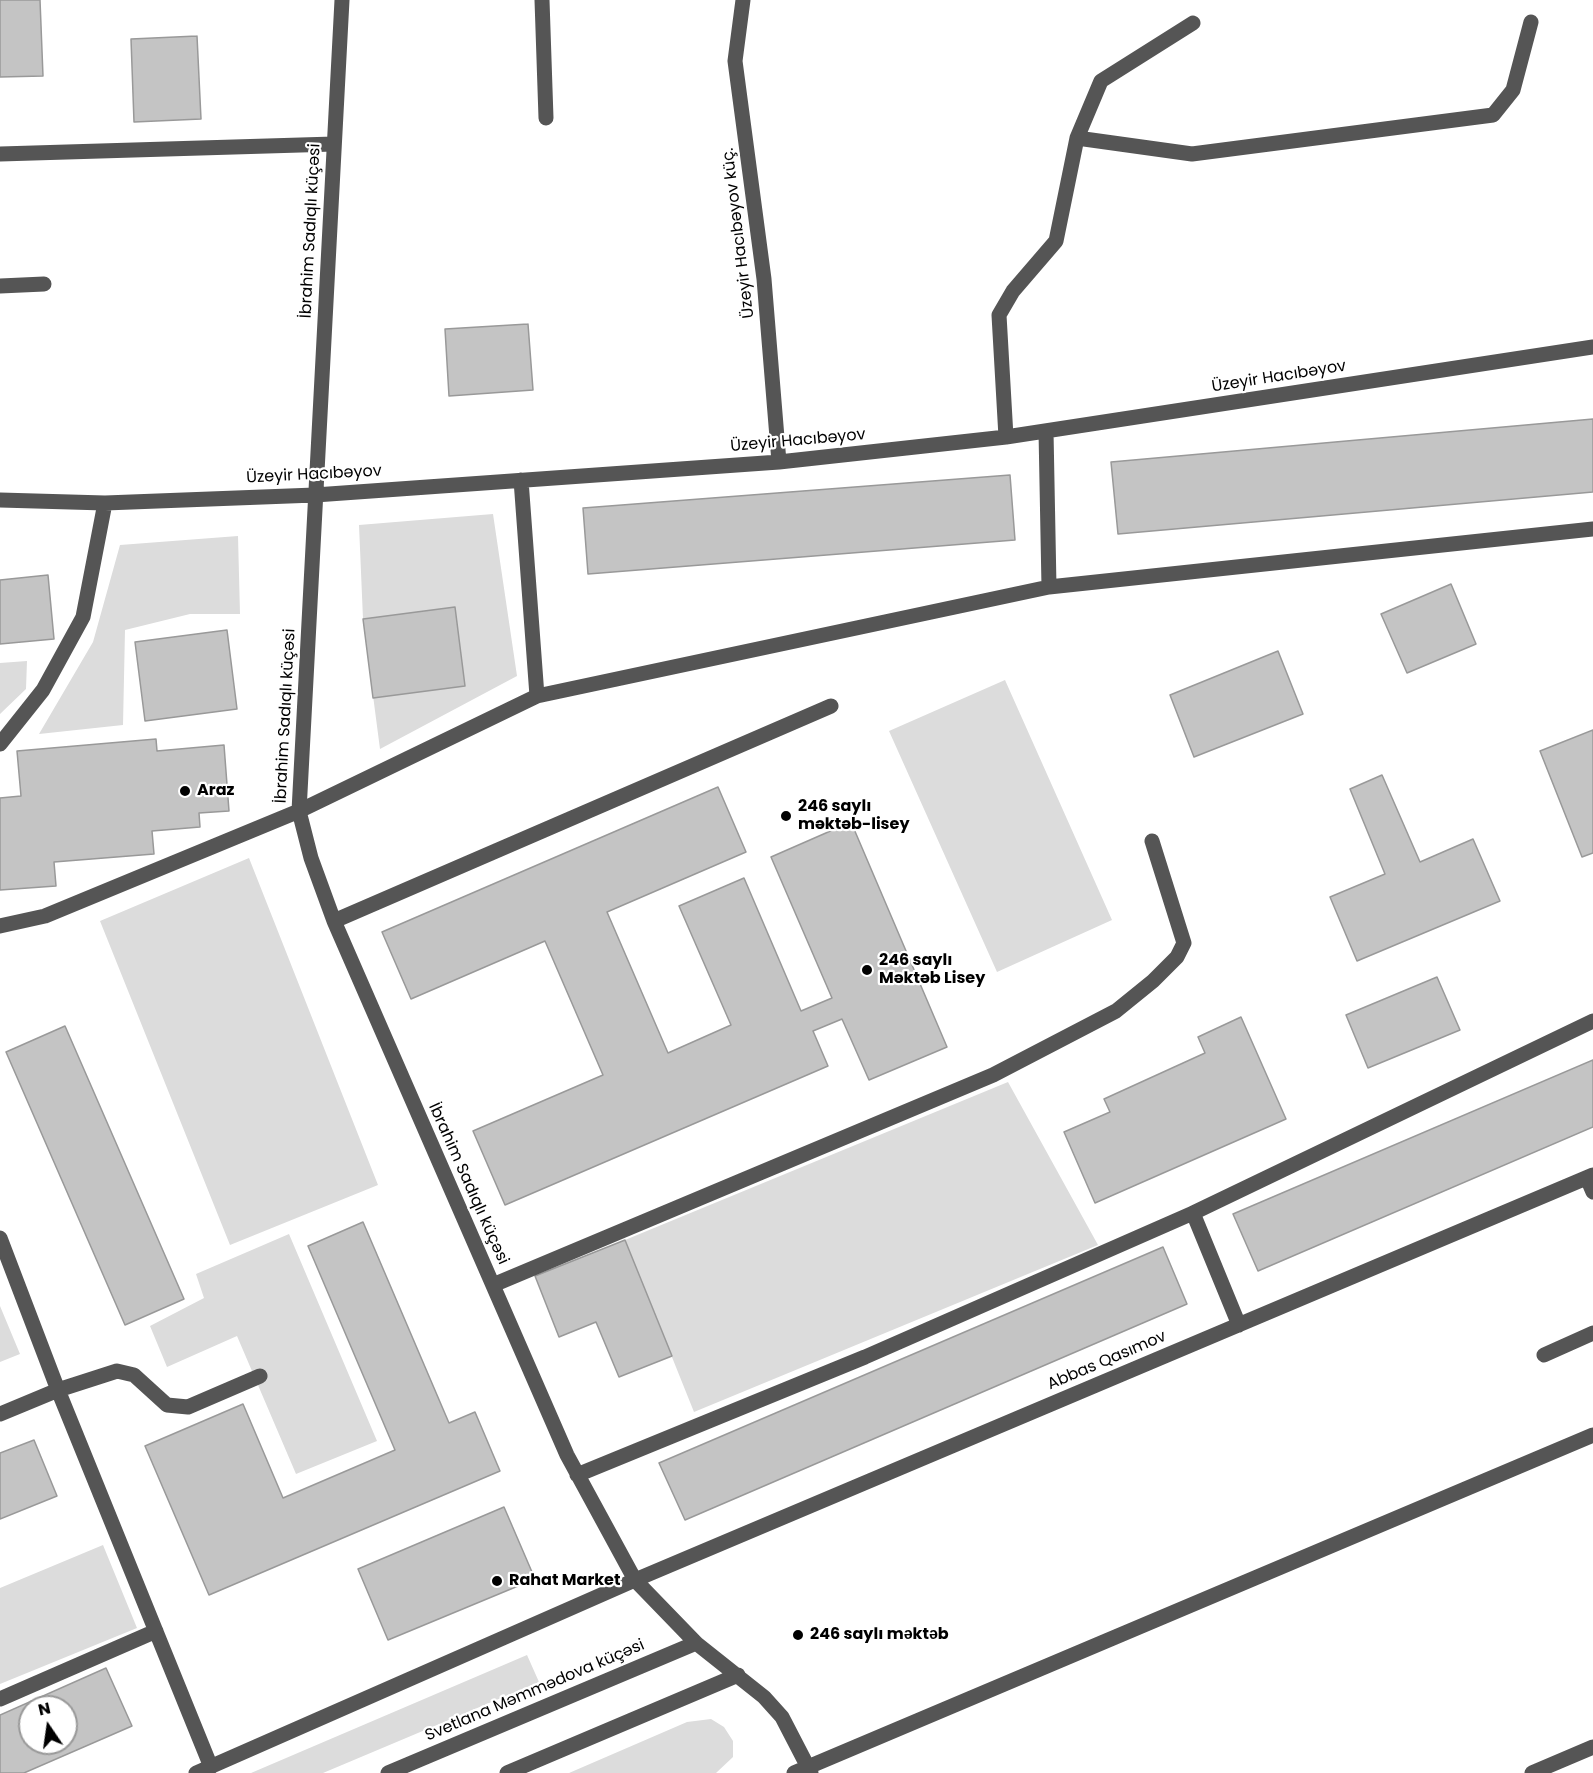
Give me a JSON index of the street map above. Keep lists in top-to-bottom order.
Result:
{
  "streets": {
    "street": [
      "İbrahim Sadıqlı küçəsi",
      "Üzeyir Hacıbəyov küç.",
      "Üzeyir Hacıbəyov",
      "Abbas Qasımov",
      "Svetlana Məmmədova küçəsi"
    ]
  },
  "crossings": [
    ["İbrahim Sadıqlı küçəsi", "Üzeyir Hacıbəyov"],
    ["İbrahim Sadıqlı küçəsi", "Abbas Qasımov"],
    ["İbrahim Sadıqlı küçəsi", "Svetlana Məmmədova küçəsi"],
    ["Üzeyir Hacıbəyov küç.", "Üzeyir Hacıbəyov"]
  ],
  "places": [
    "Araz",
    "246 saylı məktəb-lisey",
    "246 saylı Məktəb Lisey",
    "Rahat Market",
    "246 saylı mәktәb"
  ],
  "north": "top"
}
